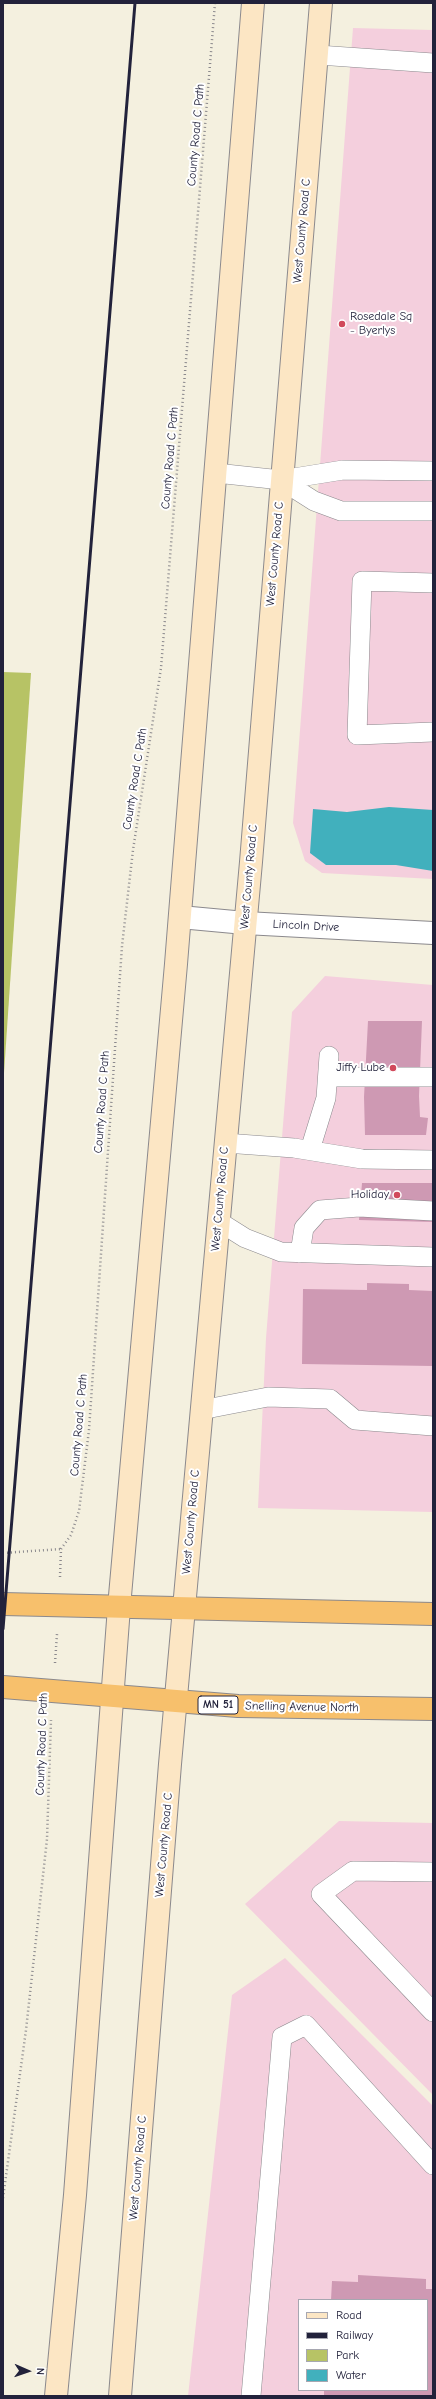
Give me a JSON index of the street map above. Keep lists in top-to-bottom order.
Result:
{
  "streets": {
    "highway": ["MN 51", "Snelling Avenue North"],
    "main road": ["West County Road C"],
    "street": ["Lincoln Drive"],
    "path": ["County Road C Path"]
  },
  "crossings": [
    ["County Road C Path", "Snelling Avenue North"],
    ["West County Road C", "Lincoln Drive"],
    ["West County Road C", "Snelling Avenue North"]
  ],
  "places": ["Rosedale Sq - Byerlys", "Jiffy Lube", "Holiday"],
  "legend": [
    "Road",
    "Railway",
    "Park",
    "Water"
  ],
  "north": "right"
}
